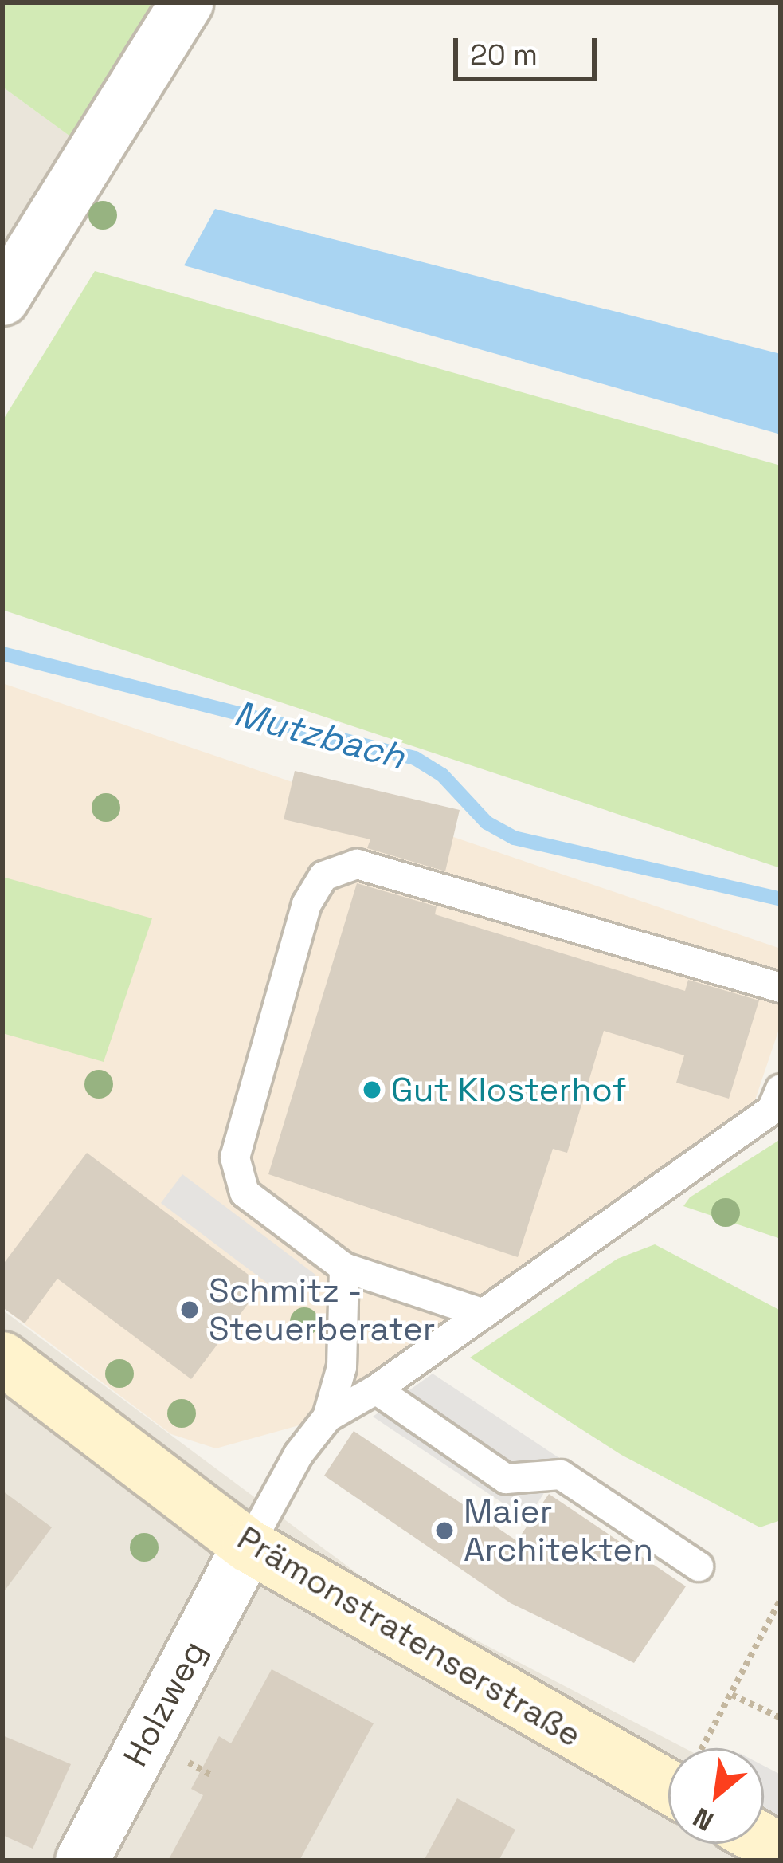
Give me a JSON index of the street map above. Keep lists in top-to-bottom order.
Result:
{
  "streets": {
    "main road": ["Prämonstratenserstraße"],
    "street": ["Holzweg"]
  },
  "crossings": [
    ["Prämonstratenserstraße", "Holzweg"]
  ],
  "water": ["Mutzbach"],
  "places": ["Gut Klosterhof", "Schmitz - Steuerberater", "Maier Architekten"],
  "scale_bar": "20 m",
  "north": "bottom left"
}
